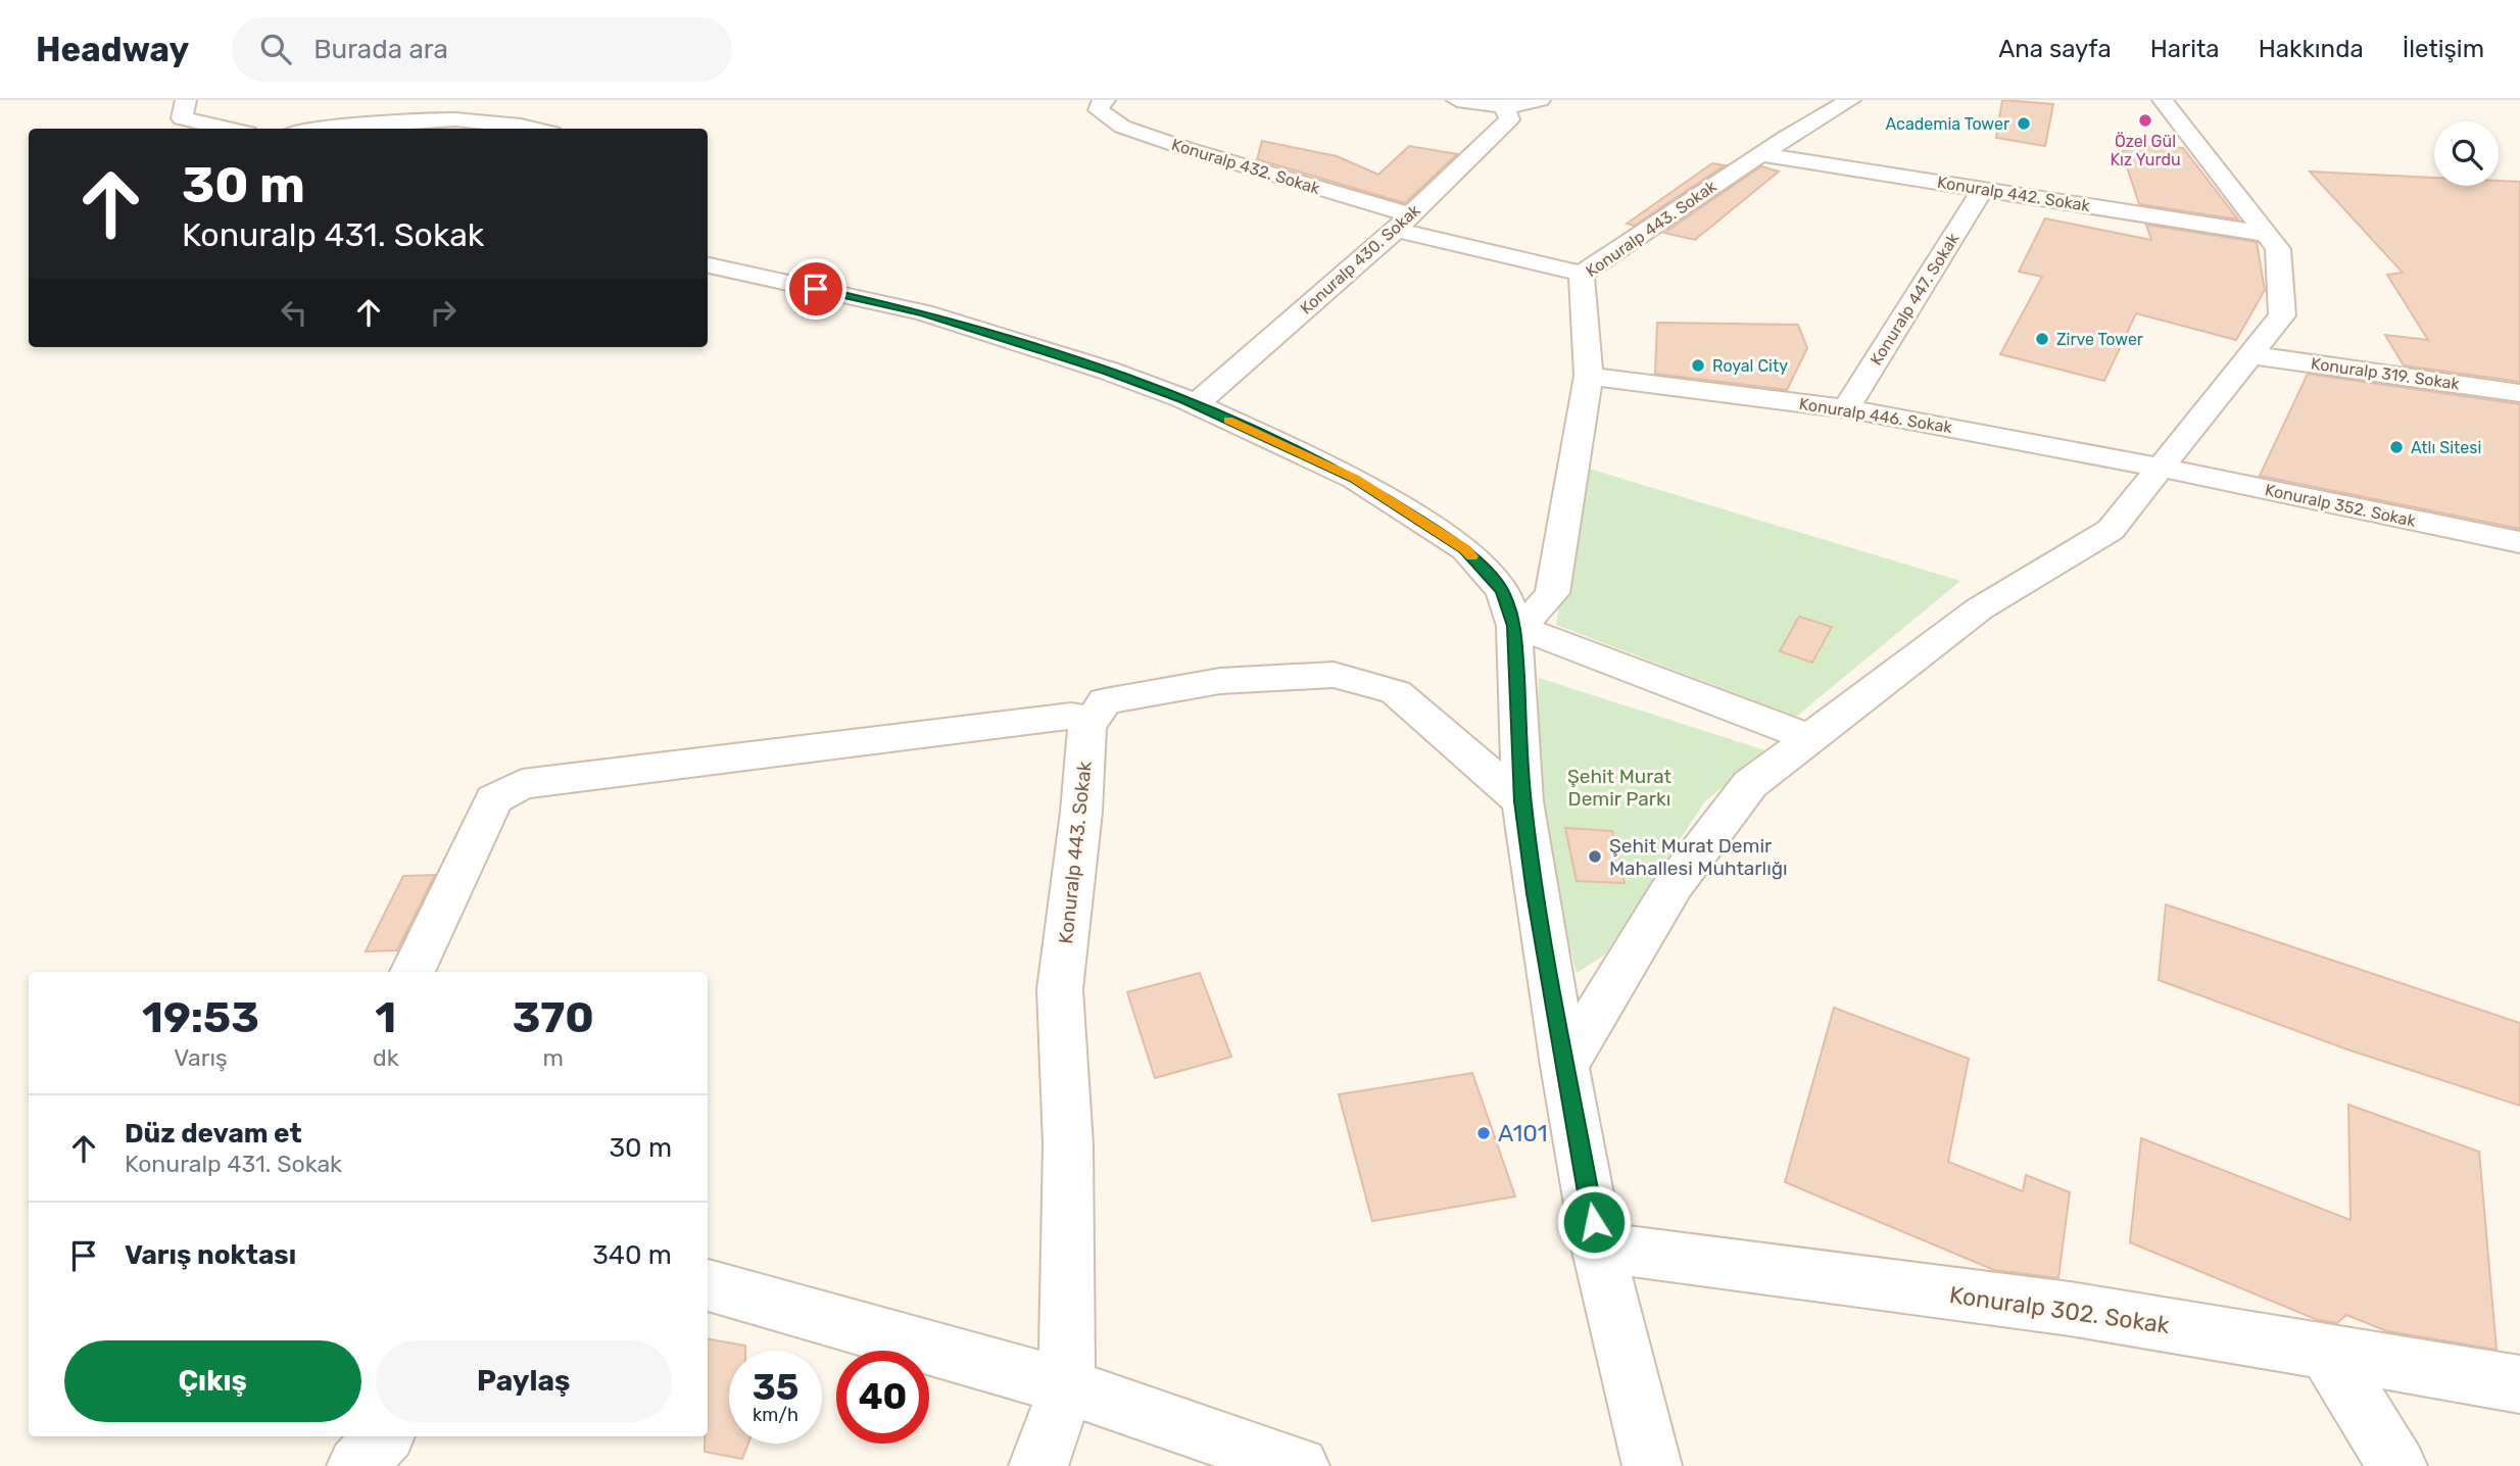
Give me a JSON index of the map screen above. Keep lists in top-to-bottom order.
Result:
{
  "streets": {
    "street": [
      "Konuralp 432. Sokak",
      "Konuralp 442. Sokak",
      "Konuralp 443. Sokak",
      "Konuralp 430. Sokak",
      "Konuralp 447. Sokak",
      "Konuralp 319. Sokak",
      "Konuralp 446. Sokak",
      "Konuralp 352. Sokak",
      "Konuralp 302. Sokak"
    ]
  },
  "crossings": [
    ["Konuralp 432. Sokak", "Konuralp 443. Sokak"],
    ["Konuralp 432. Sokak", "Konuralp 430. Sokak"],
    ["Konuralp 442. Sokak", "Konuralp 443. Sokak"],
    ["Konuralp 442. Sokak", "Konuralp 447. Sokak"],
    ["Konuralp 443. Sokak", "Konuralp 446. Sokak"],
    ["Konuralp 447. Sokak", "Konuralp 446. Sokak"],
    ["Konuralp 446. Sokak", "Konuralp 352. Sokak"]
  ],
  "parks": ["Şehit Murat Demir Parkı"],
  "places": [
    "Özel Gül Kız Yurdu",
    "Academia Tower",
    "Zirve Tower",
    "Royal City",
    "Atlı Sitesi",
    "Şehit Murat Demir Mahallesi Muhtarlığı",
    "A101"
  ],
  "page": {
    "header": "Headway",
    "search": "Burada ara",
    "nav": [
      "Ana sayfa",
      "Harita",
      "Hakkında",
      "İletişim"
    ],
    "turn": ["30 m", "Konuralp 431. Sokak"],
    "eta": [
      "19:53",
      "Varış",
      "1",
      "dk",
      "370",
      "m"
    ],
    "list": [
      {
        "name": "Düz devam et",
        "note": "Konuralp 431. Sokak",
        "value": "30 m"
      },
      {
        "name": "Varış noktası",
        "value": "340 m"
      }
    ],
    "buttons": ["Çıkış", "Paylaş"],
    "speed": "35 km/h",
    "limit": "40"
  }
}
